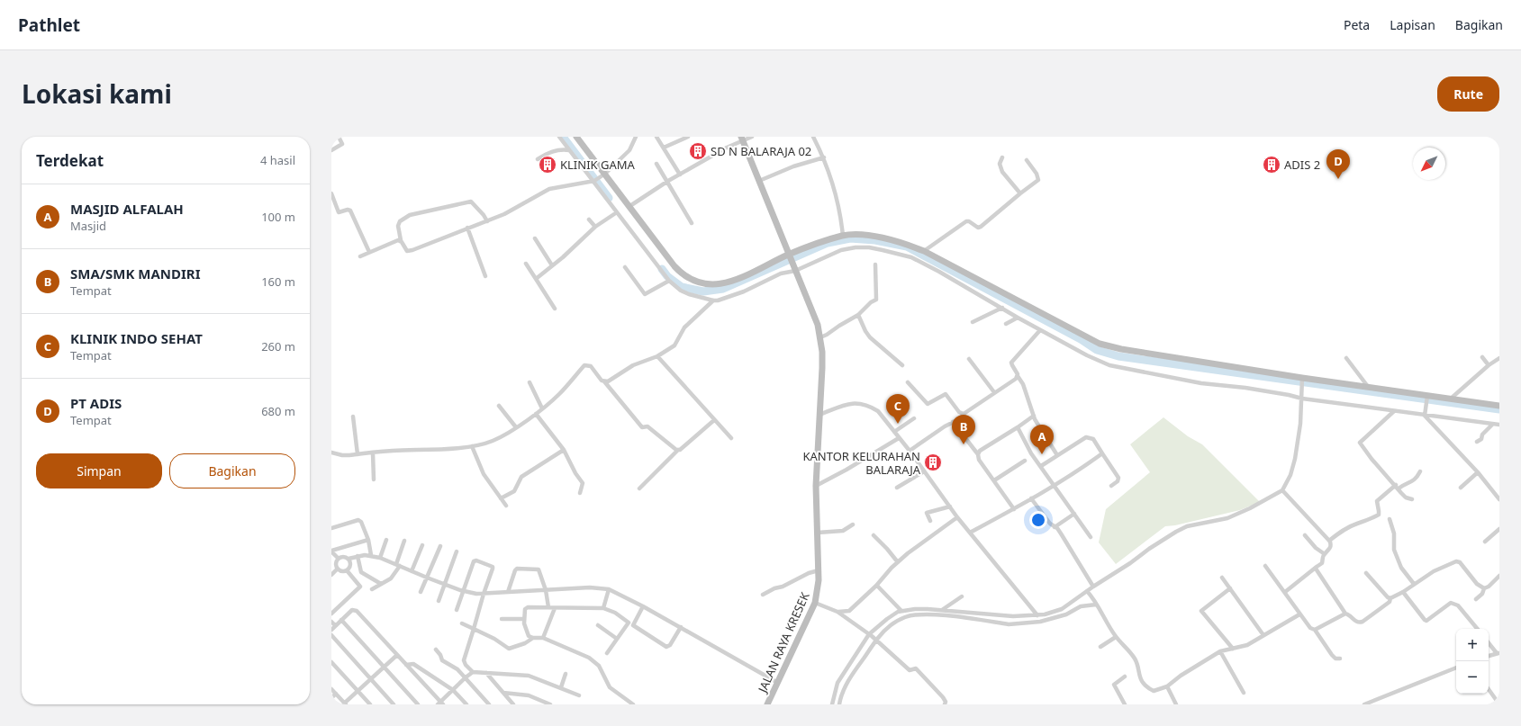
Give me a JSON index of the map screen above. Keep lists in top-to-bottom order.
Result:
{
  "streets": {
    "street": ["JALAN RAYA KRESEK"]
  },
  "places": {
    "building": [
      "SD N BALARAJA 02",
      "KLINIK GAMA",
      "ADIS 2",
      "KANTOR KELURAHAN BALARAJA"
    ]
  },
  "north": "bottom left",
  "page": {
    "header": "Pathlet",
    "nav": ["Peta", "Lapisan", "Bagikan"],
    "title": "Lokasi kami",
    "buttons": [
      "Rute",
      ["Simpan", "Bagikan"]
    ],
    "heading": ["Terdekat", "4 hasil"],
    "pins": [
      "D",
      "C",
      "B",
      "A"
    ],
    "list": [
      {
        "mark": "A",
        "name": "MASJID ALFALAH",
        "note": "Masjid",
        "value": "100 m"
      },
      {
        "mark": "B",
        "name": "SMA/SMK MANDIRI",
        "note": "Tempat",
        "value": "160 m"
      },
      {
        "mark": "C",
        "name": "KLINIK INDO SEHAT",
        "note": "Tempat",
        "value": "260 m"
      },
      {
        "mark": "D",
        "name": "PT ADIS",
        "note": "Tempat",
        "value": "680 m"
      }
    ],
    "map_buttons": ["+", "−"]
  }
}
